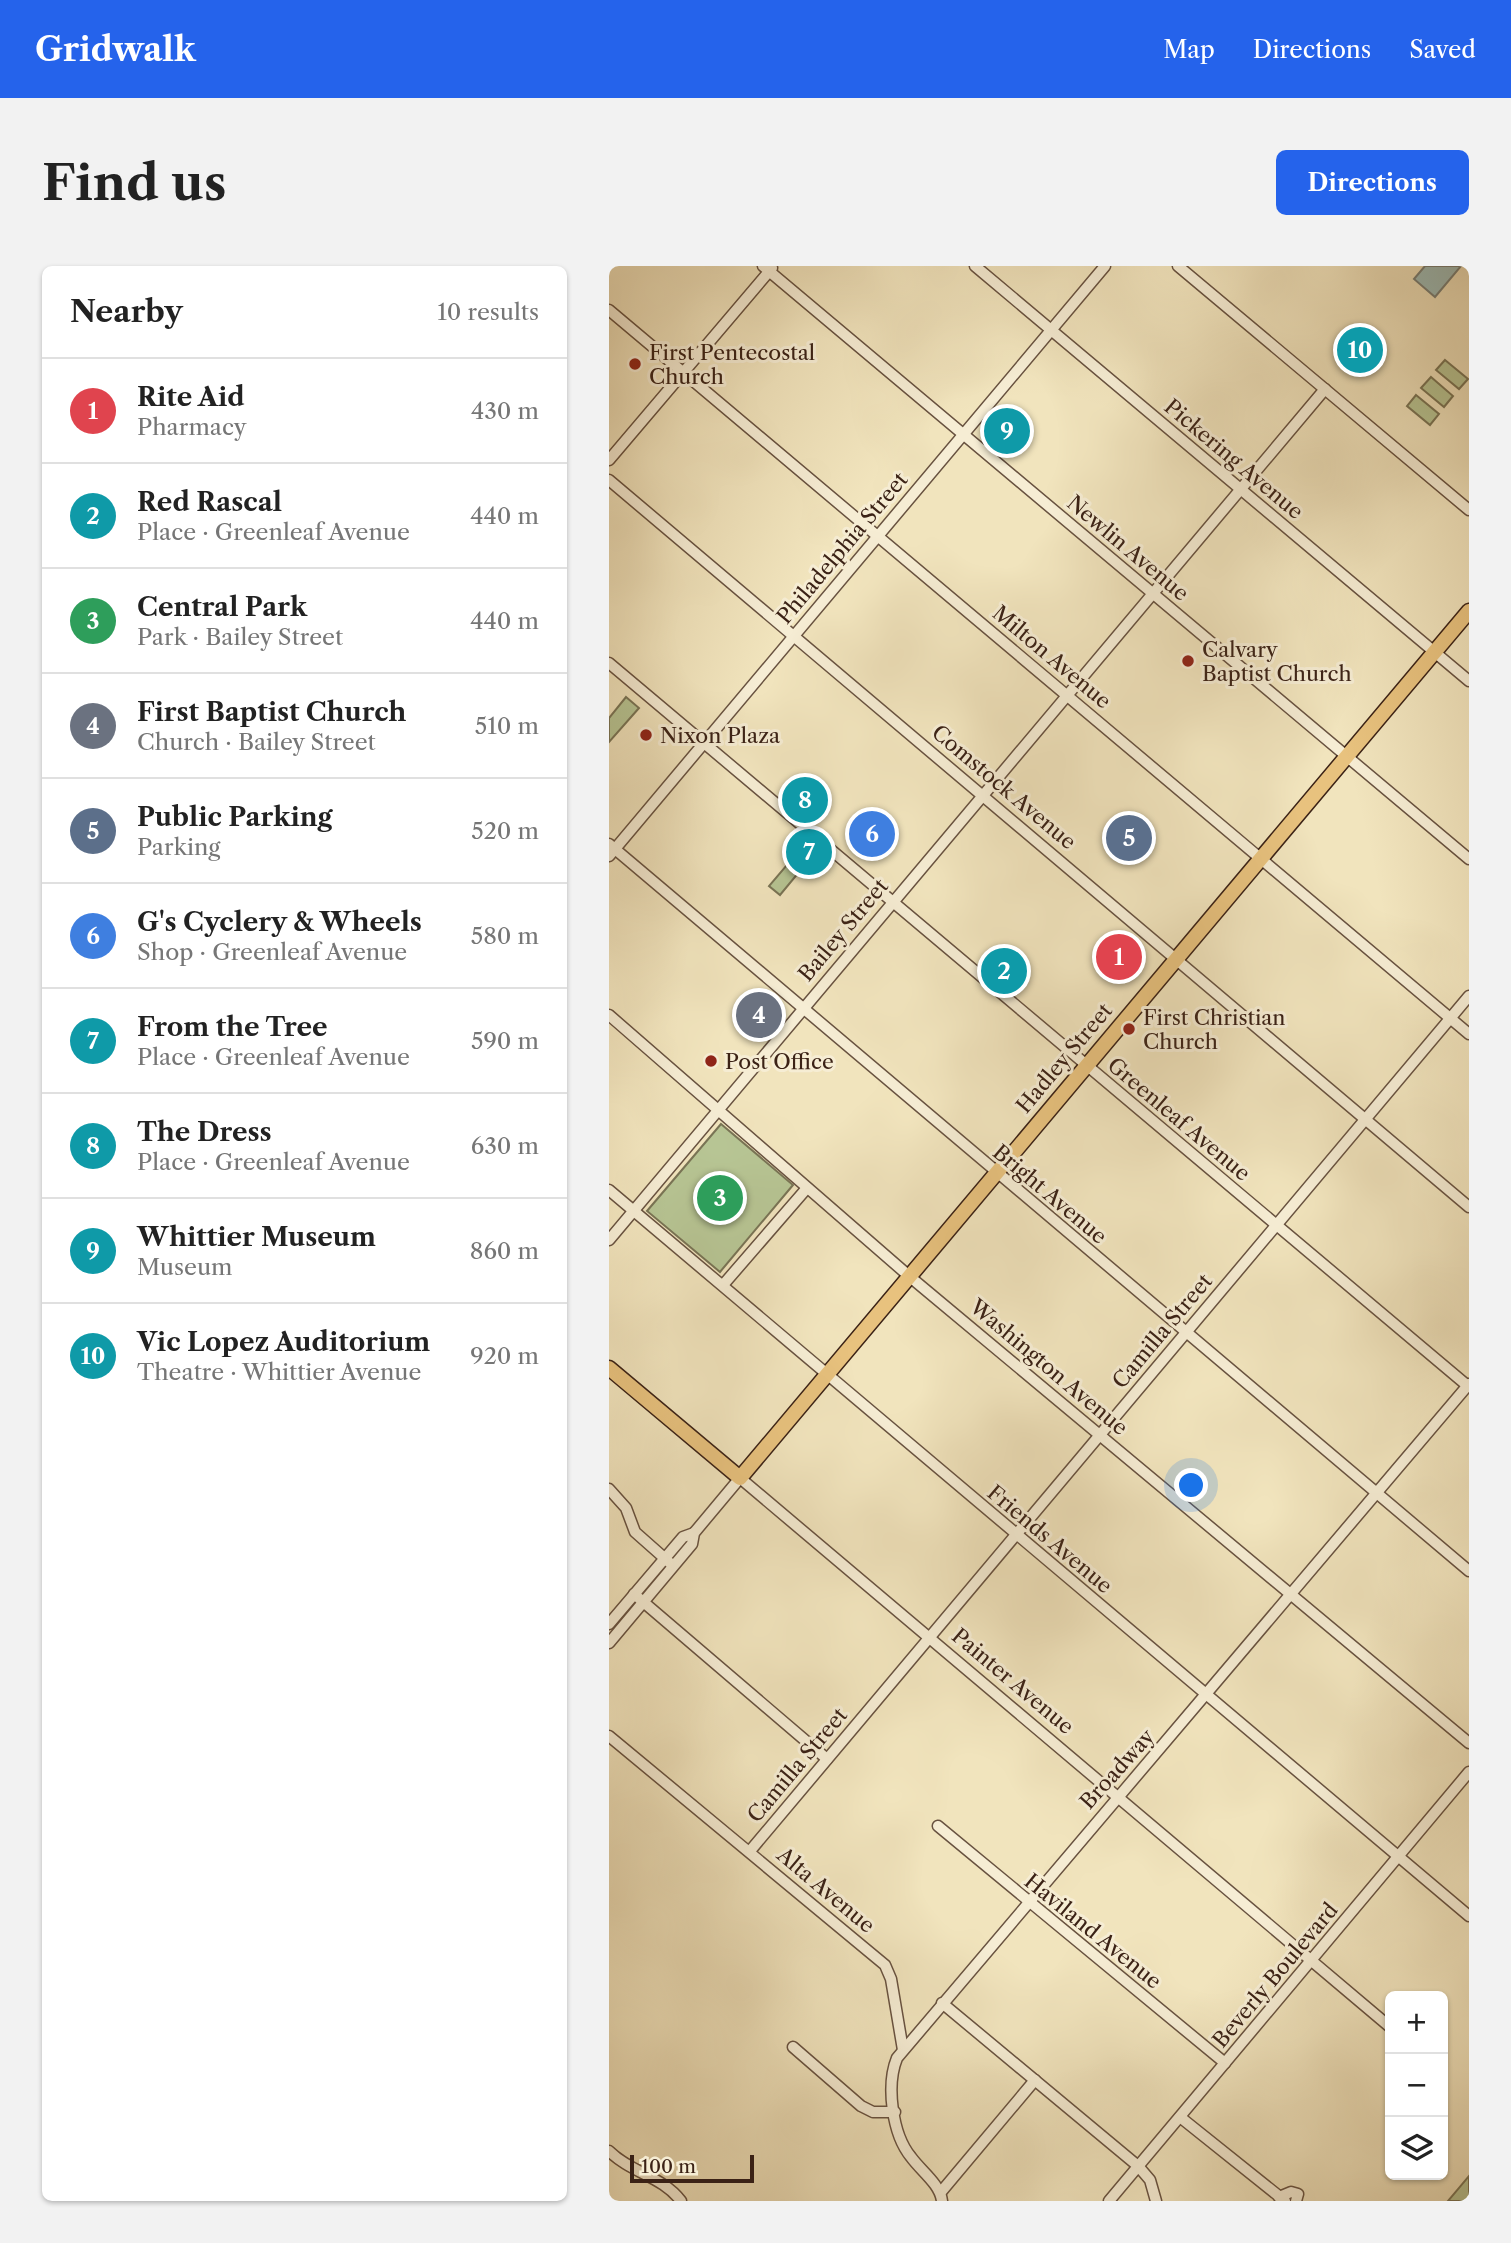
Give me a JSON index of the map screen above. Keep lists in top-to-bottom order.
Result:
{
  "streets": {
    "main road": ["Hadley Street", "Painter Avenue"],
    "street": [
      "Pickering Avenue",
      "Philadelphia Street",
      "Newlin Avenue",
      "Milton Avenue",
      "Comstock Avenue",
      "Bailey Street",
      "Greenleaf Avenue",
      "Bright Avenue",
      "Camilla Street",
      "Washington Avenue",
      "Friends Avenue",
      "Broadway",
      "Alta Avenue",
      "Haviland Avenue",
      "Beverly Boulevard"
    ]
  },
  "crossings": [
    ["Pickering Avenue", "Philadelphia Street"],
    ["Pickering Avenue", "Bailey Street"],
    ["Pickering Avenue", "Hadley Street"],
    ["Philadelphia Street", "Newlin Avenue"],
    ["Philadelphia Street", "Milton Avenue"],
    ["Philadelphia Street", "Comstock Avenue"],
    ["Philadelphia Street", "Greenleaf Avenue"],
    ["Philadelphia Street", "Bright Avenue"],
    ["Newlin Avenue", "Bailey Street"],
    ["Newlin Avenue", "Hadley Street"],
    ["Milton Avenue", "Bailey Street"],
    ["Milton Avenue", "Hadley Street"],
    ["Milton Avenue", "Camilla Street"],
    ["Comstock Avenue", "Bailey Street"],
    ["Comstock Avenue", "Hadley Street"],
    ["Comstock Avenue", "Camilla Street"],
    ["Bailey Street", "Greenleaf Avenue"],
    ["Bailey Street", "Bright Avenue"],
    ["Bailey Street", "Washington Avenue"],
    ["Bailey Street", "Friends Avenue"],
    ["Hadley Street", "Greenleaf Avenue"],
    ["Hadley Street", "Bright Avenue"],
    ["Hadley Street", "Washington Avenue"],
    ["Hadley Street", "Friends Avenue"],
    ["Hadley Street", "Painter Avenue"],
    ["Greenleaf Avenue", "Camilla Street"],
    ["Greenleaf Avenue", "Broadway"],
    ["Bright Avenue", "Camilla Street"],
    ["Bright Avenue", "Broadway"],
    ["Camilla Street", "Washington Avenue"],
    ["Camilla Street", "Friends Avenue"],
    ["Camilla Street", "Painter Avenue"],
    ["Camilla Street", "Alta Avenue"],
    ["Washington Avenue", "Broadway"],
    ["Friends Avenue", "Broadway"],
    ["Friends Avenue", "Beverly Boulevard"],
    ["Painter Avenue", "Broadway"],
    ["Painter Avenue", "Beverly Boulevard"],
    ["Broadway", "Alta Avenue"],
    ["Broadway", "Haviland Avenue"],
    ["Haviland Avenue", "Beverly Boulevard"]
  ],
  "places": [
    "First Pentecostal Church",
    "Calvary Baptist Church",
    "Nixon Plaza",
    "First Christian Church",
    "Post Office"
  ],
  "scale_bar": "100 m",
  "page": {
    "header": "Gridwalk",
    "nav": ["Map", "Directions", "Saved"],
    "buttons": "Directions",
    "title": "Find us",
    "heading": ["Nearby", "10 results"],
    "pins": [
      "10",
      "9",
      "8",
      "6",
      "5",
      "7",
      "1",
      "2",
      "4",
      "3"
    ],
    "list": [
      {
        "mark": "1",
        "name": "Rite Aid",
        "note": "Pharmacy",
        "value": "430 m"
      },
      {
        "mark": "2",
        "name": "Red Rascal",
        "note": "Place · Greenleaf Avenue",
        "value": "440 m"
      },
      {
        "mark": "3",
        "name": "Central Park",
        "note": "Park · Bailey Street",
        "value": "440 m"
      },
      {
        "mark": "4",
        "name": "First Baptist Church",
        "note": "Church · Bailey Street",
        "value": "510 m"
      },
      {
        "mark": "5",
        "name": "Public Parking",
        "note": "Parking",
        "value": "520 m"
      },
      {
        "mark": "6",
        "name": "G's Cyclery & Wheels",
        "note": "Shop · Greenleaf Avenue",
        "value": "580 m"
      },
      {
        "mark": "7",
        "name": "From the Tree",
        "note": "Place · Greenleaf Avenue",
        "value": "590 m"
      },
      {
        "mark": "8",
        "name": "The Dress",
        "note": "Place · Greenleaf Avenue",
        "value": "630 m"
      },
      {
        "mark": "9",
        "name": "Whittier Museum",
        "note": "Museum",
        "value": "860 m"
      },
      {
        "mark": "10",
        "name": "Vic Lopez Auditorium",
        "note": "Theatre · Whittier Avenue",
        "value": "920 m"
      }
    ],
    "map_buttons": ["+", "−"],
    "scale": "100 m"
  }
}
